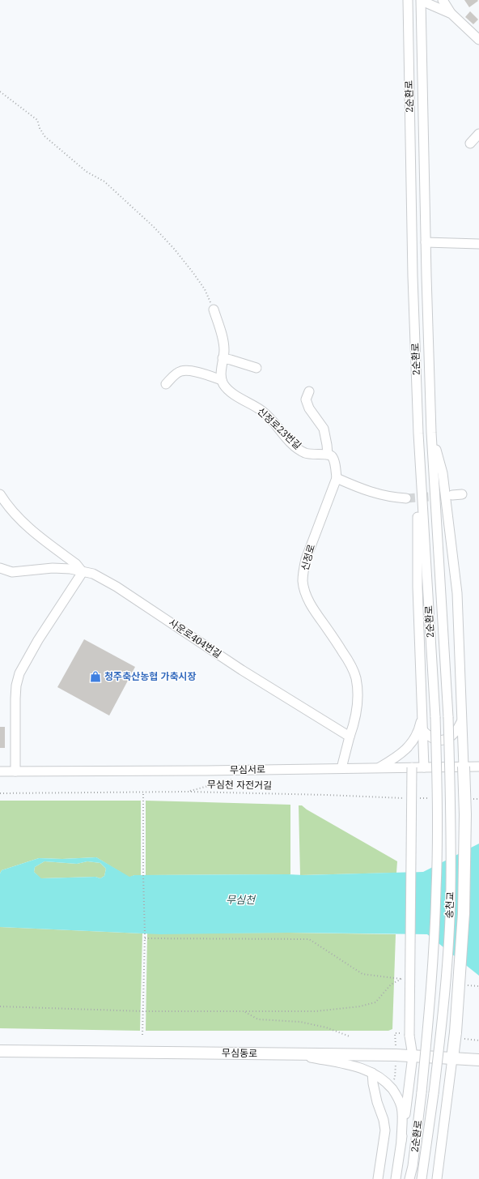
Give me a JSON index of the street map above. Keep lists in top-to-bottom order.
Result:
{
  "streets": {
    "main road": ["무심동로"],
    "street": [
      "2순환로",
      "신정로23번길",
      "신정로",
      "사운로404번길",
      "무심서로",
      "송천교"
    ],
    "path": ["무심천 자전거길"]
  },
  "crossings": [
    ["2순환로", "송천교"],
    ["신정로", "사운로404번길"]
  ],
  "water": ["무심천"],
  "places": {
    "shop": ["청주축산농협 가축시장"]
  }
}
